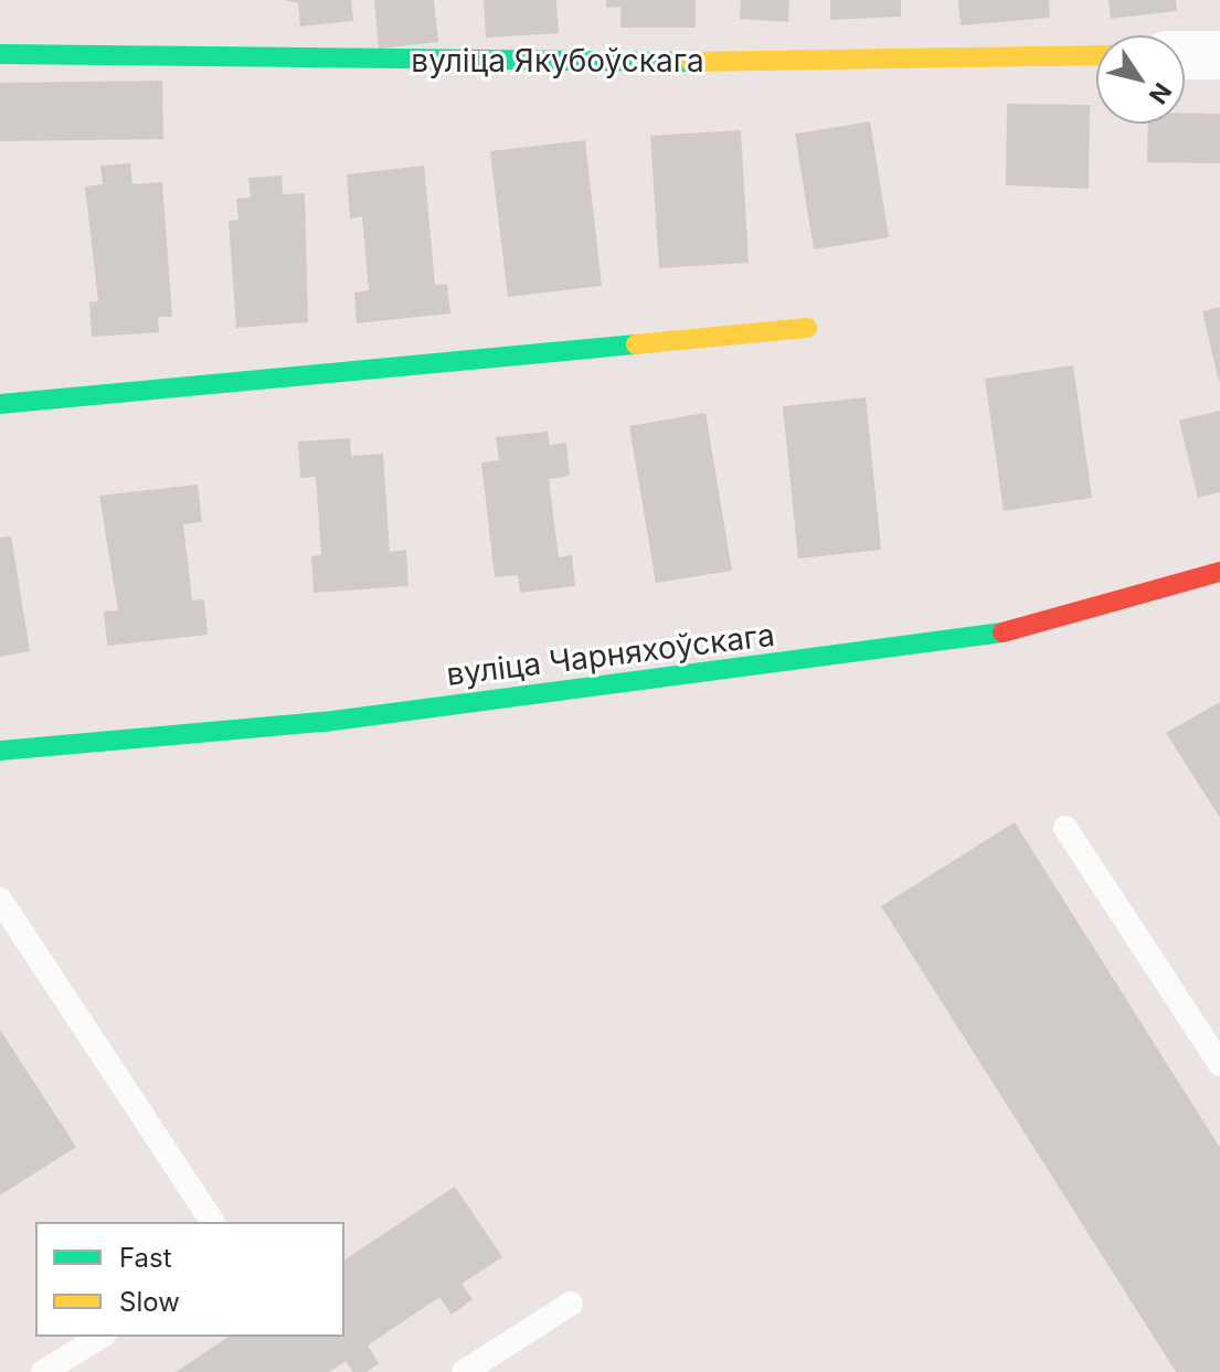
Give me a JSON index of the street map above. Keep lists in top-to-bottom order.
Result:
{
  "streets": {
    "street": ["вуліца Якубоўскага", "вуліца Чарняхоўскага"]
  },
  "legend": ["Fast", "Slow"],
  "north": "bottom right"
}
